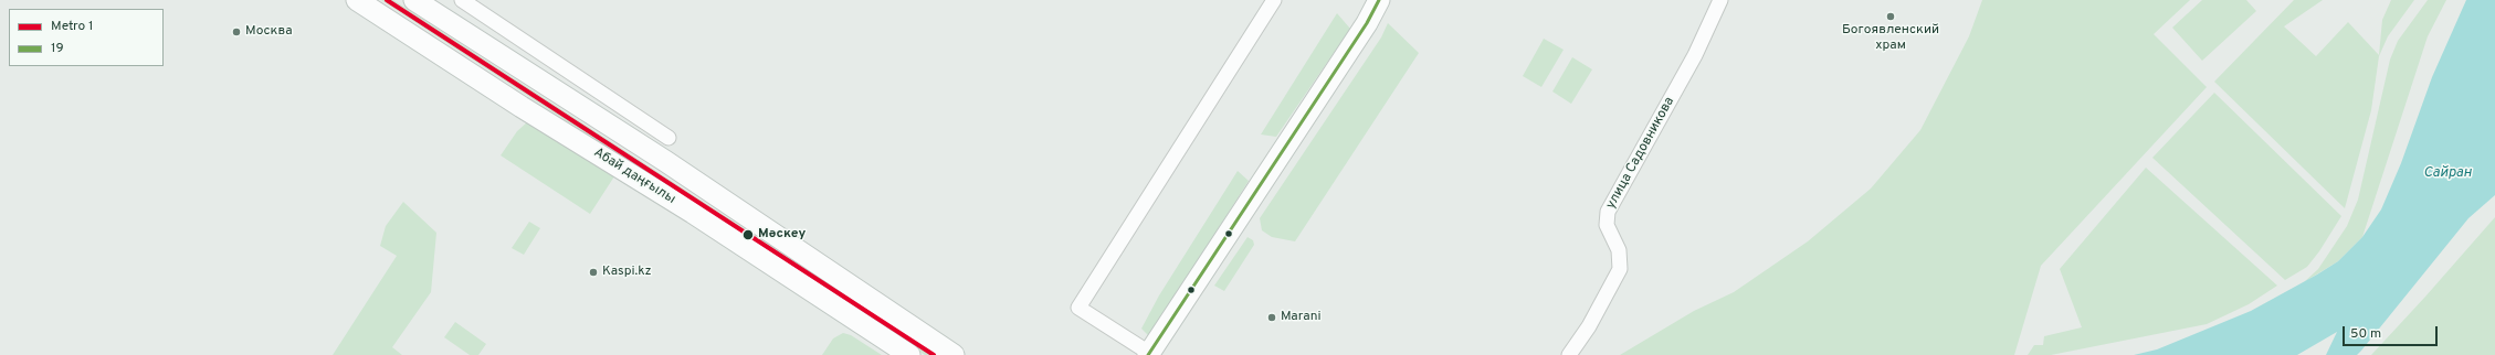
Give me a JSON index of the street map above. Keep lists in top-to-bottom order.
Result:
{
  "streets": {
    "main road": ["Абай даңғылы"],
    "street": ["улица Садовникова"]
  },
  "water": ["Сайран"],
  "places": [
    "Богоявленский храм",
    "Москва",
    "Мәскеу",
    "Kaspi.kz",
    "Marani"
  ],
  "lines": ["metro line 1", "transit line 19"],
  "legend": ["Metro 1", "19"],
  "scale_bar": "50 m"
}
